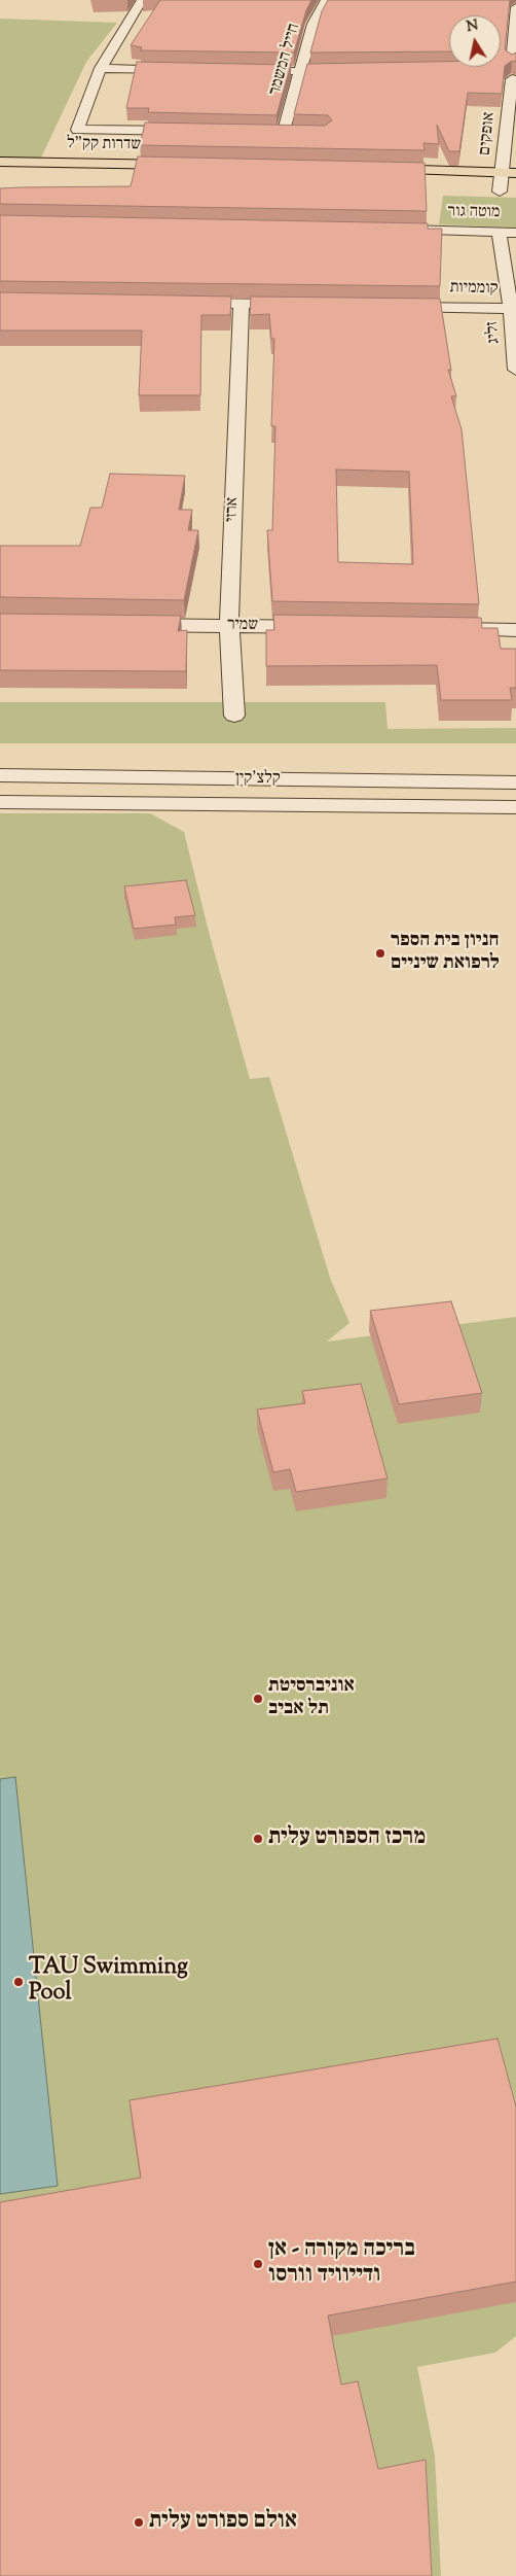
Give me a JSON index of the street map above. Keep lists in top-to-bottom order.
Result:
{
  "streets": {
    "main road": ["שדרות קק\"ל"],
    "street": [
      "חייל המשמר",
      "אופקים",
      "מוטה גור",
      "קוממיות",
      "זליג",
      "ארזי",
      "שמיר",
      "קלצ'קין"
    ]
  },
  "crossings": [
    ["מוטה גור", "זליג"],
    ["קוממיות", "זליג"],
    ["ארזי", "שמיר"]
  ],
  "places": [
    "חניון בית הספר לרפואת שיניים",
    "אוניברסיטת תל אביב",
    "מרכז הספורט עלית",
    "TAU Swimming Pool",
    "בריכה מקורה - אן ודייוויד וורסו",
    "אולם ספורט עלית"
  ],
  "north": "top"
}
